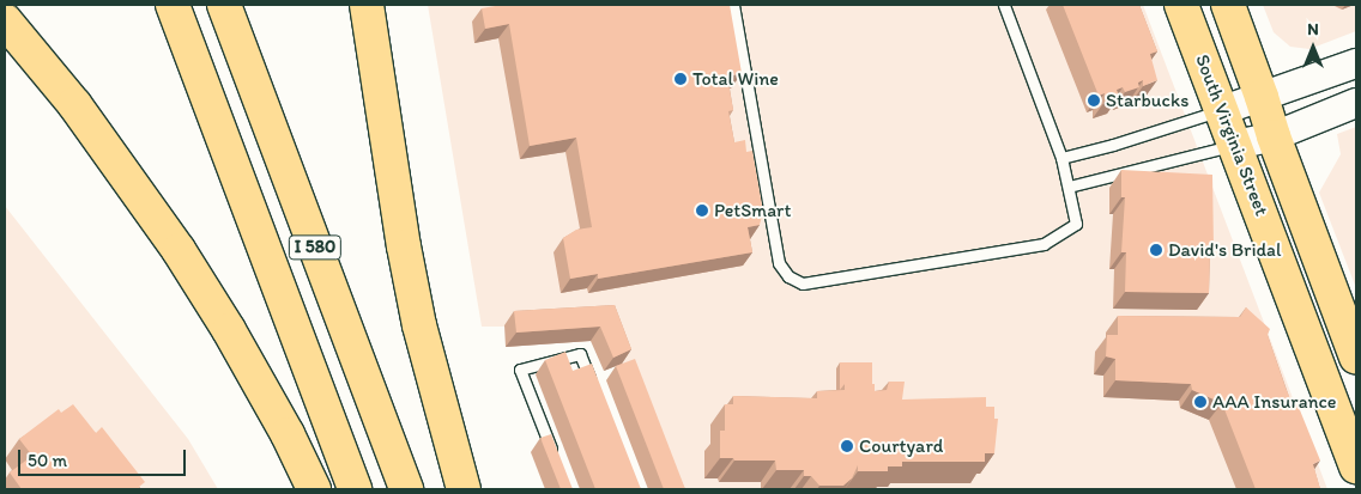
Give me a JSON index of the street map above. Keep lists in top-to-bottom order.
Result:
{
  "streets": {
    "main road": ["South Virginia Street", "I 580"]
  },
  "places": [
    "Total Wine",
    "Starbucks",
    "PetSmart",
    "David's Bridal",
    "AAA Insurance",
    "Courtyard"
  ],
  "scale_bar": "50 m",
  "north": "top"
}
